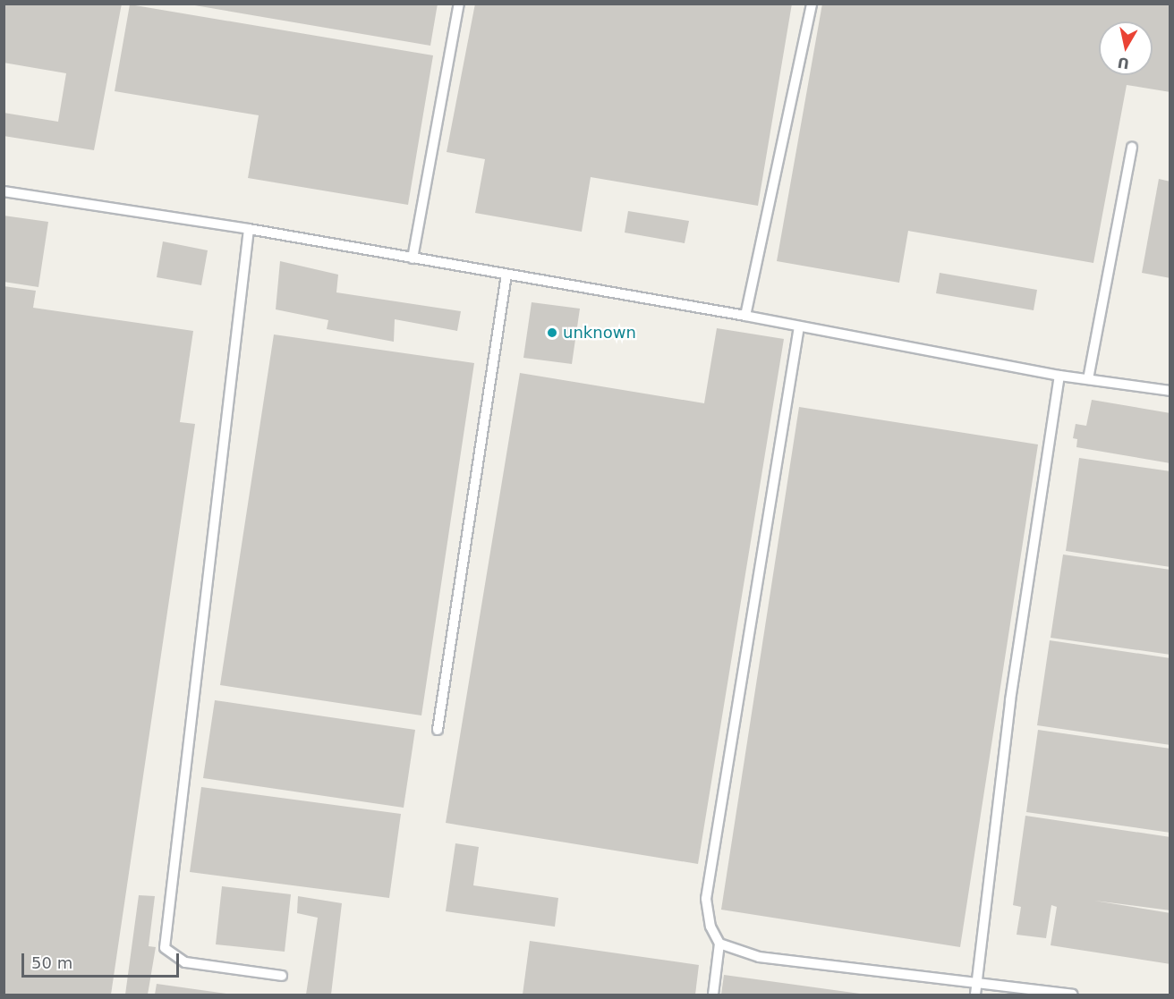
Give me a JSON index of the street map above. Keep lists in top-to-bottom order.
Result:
{
  "places": ["unknown"],
  "scale_bar": "50 m",
  "north": "bottom"
}
